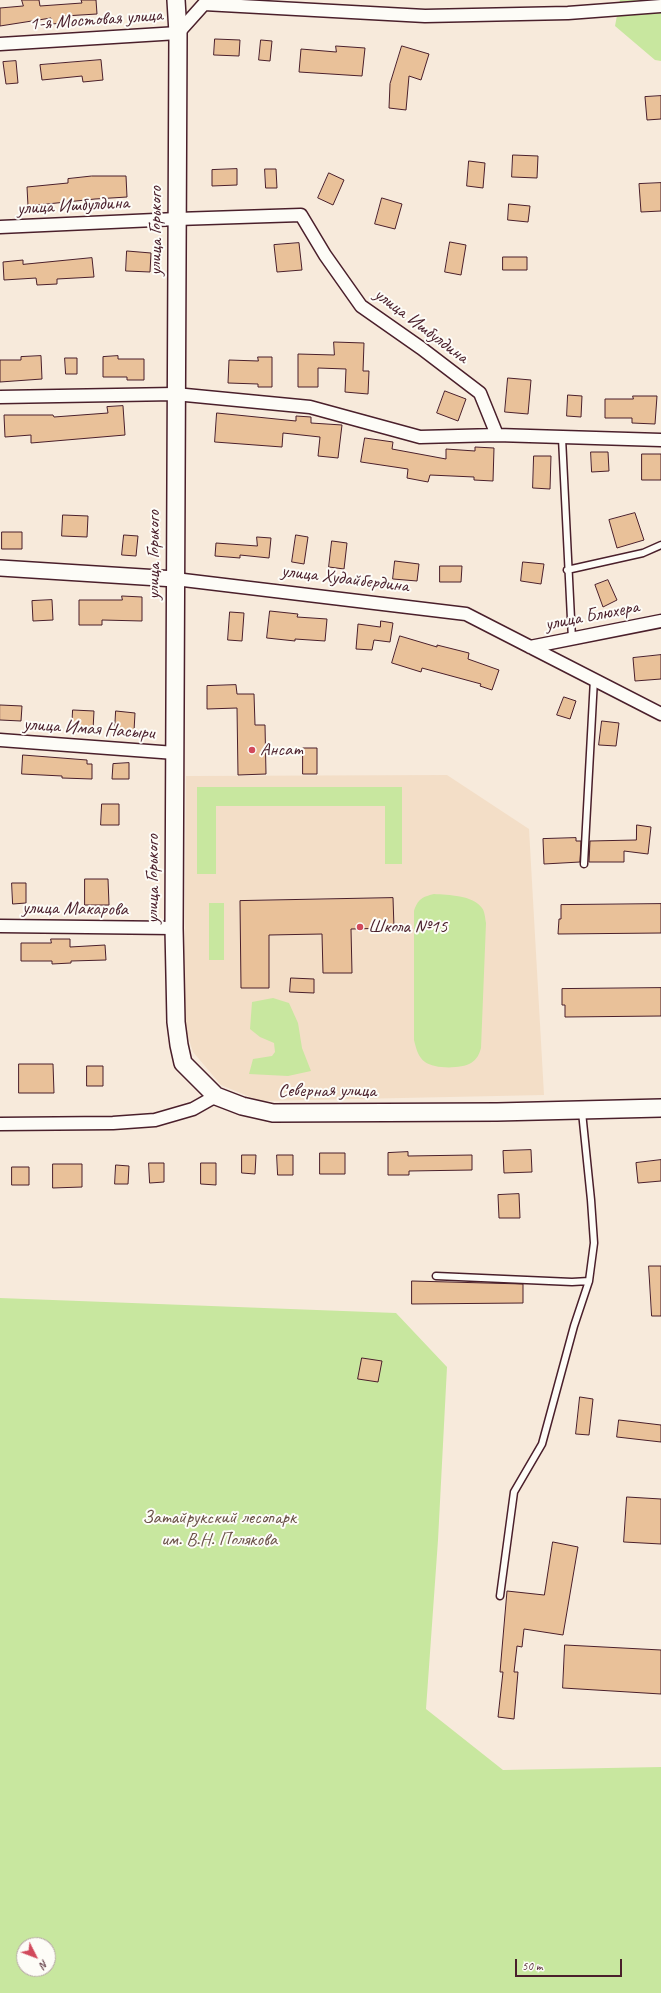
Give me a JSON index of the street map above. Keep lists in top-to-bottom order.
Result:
{
  "streets": {
    "main road": ["улица Горького", "Северная улица"],
    "street": [
      "1-я Мостовая улица",
      "улица Ишбулдина",
      "улица Худайбердина",
      "улица Блюхера",
      "улица Имая Насыри",
      "улица Макарова"
    ]
  },
  "crossings": [
    ["1-я Мостовая улица", "улица Горького"],
    ["улица Ишбулдина", "улица Горького"],
    ["улица Горького", "улица Худайбердина"],
    ["улица Горького", "улица Имая Насыри"],
    ["улица Горького", "улица Макарова"],
    ["улица Горького", "Северная улица"],
    ["улица Худайбердина", "улица Блюхера"]
  ],
  "parks": ["Затайрукский лесопарк им. В.Н. Полякова"],
  "places": ["Ансат", "Школа №15"],
  "scale_bar": "50 m",
  "north": "bottom right"
}
